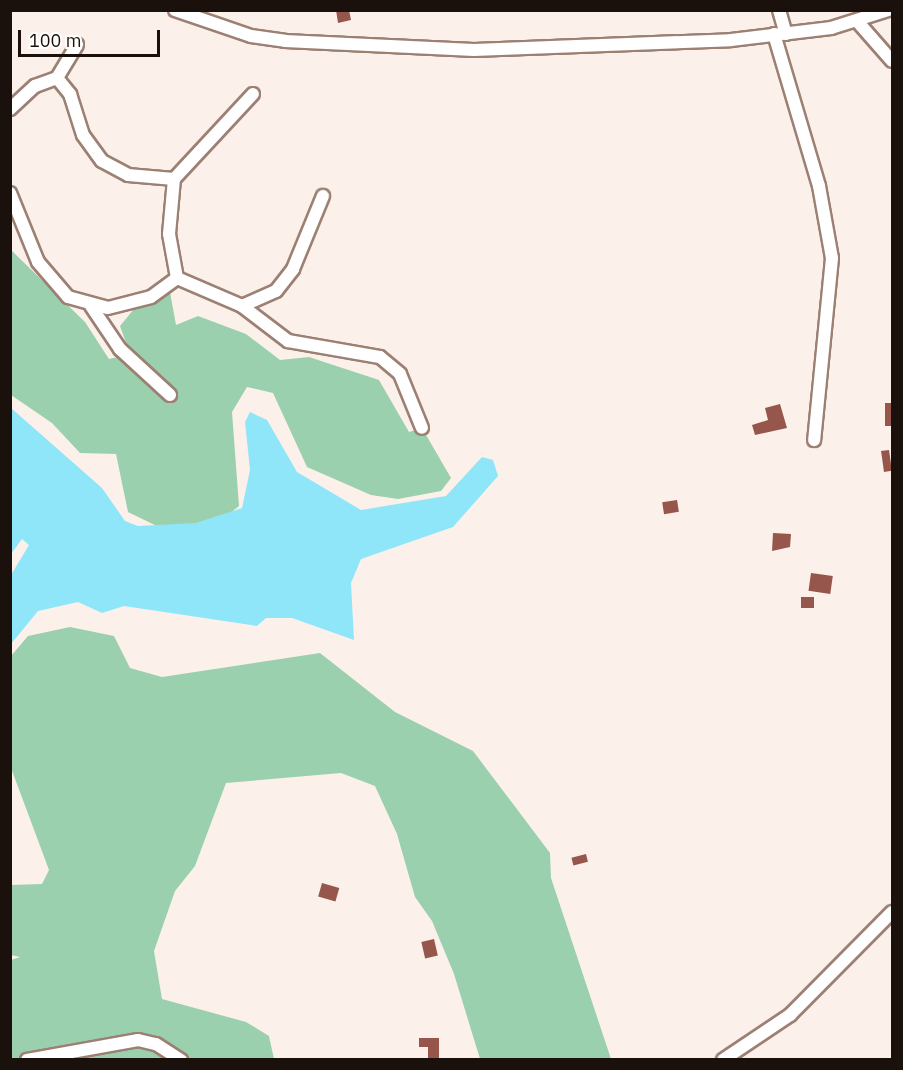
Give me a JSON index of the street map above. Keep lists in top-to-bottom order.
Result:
{
  "scale_bar": "100 m"
}
